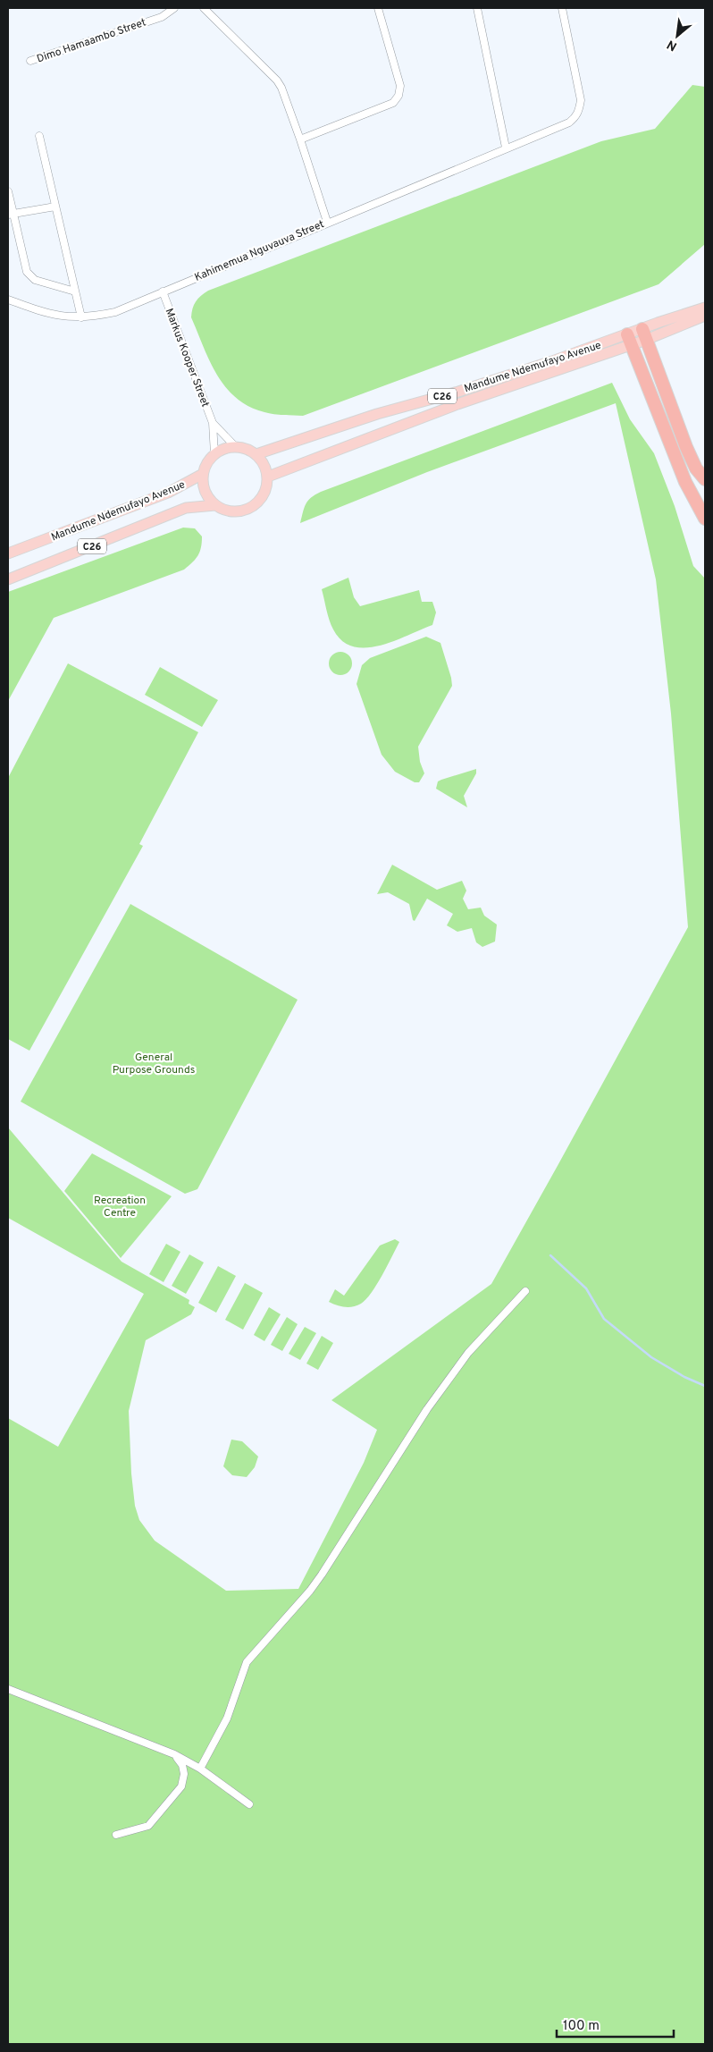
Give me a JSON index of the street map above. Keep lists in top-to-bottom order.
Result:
{
  "streets": {
    "main road": ["Mandume Ndemufayo Avenue", "C26"],
    "street": ["Dimo Hamaambo Street", "Kahimemua Nguvauva Street", "Markus Kooper Street"]
  },
  "crossings": [
    ["Kahimemua Nguvauva Street", "Markus Kooper Street"]
  ],
  "parks": ["General Purpose Grounds", "Recreation Centre"],
  "scale_bar": "100 m",
  "north": "bottom left"
}
